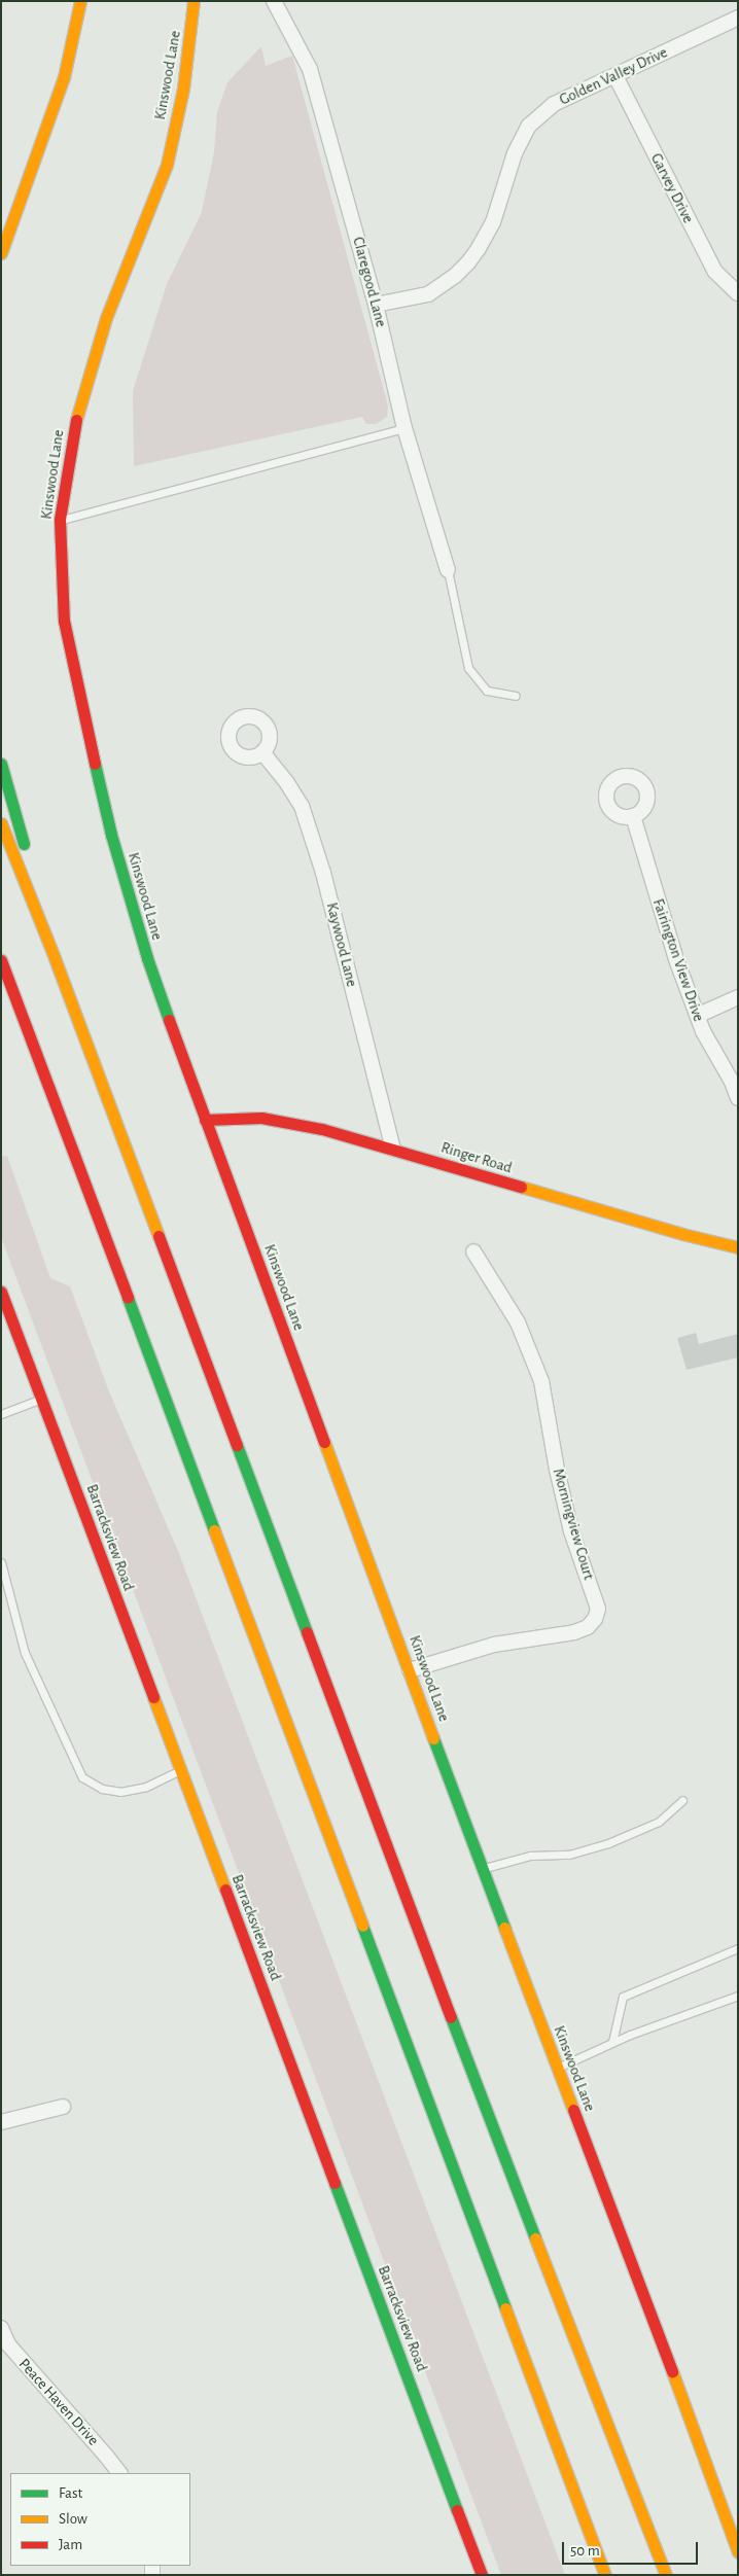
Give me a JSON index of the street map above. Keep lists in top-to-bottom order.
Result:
{
  "streets": {
    "main road": ["Kinswood Lane", "Ringer Road", "Barracksview Road"],
    "street": [
      "Golden Valley Drive",
      "Garvey Drive",
      "Claregood Lane",
      "Kaywood Lane",
      "Fairington View Drive",
      "Morningview Court",
      "Peace Haven Drive"
    ]
  },
  "crossings": [
    ["Kinswood Lane", "Ringer Road"],
    ["Kinswood Lane", "Morningview Court"],
    ["Golden Valley Drive", "Garvey Drive"],
    ["Golden Valley Drive", "Claregood Lane"],
    ["Kaywood Lane", "Ringer Road"]
  ],
  "legend": ["Fast", "Slow", "Jam"],
  "scale_bar": "50 m"
}
